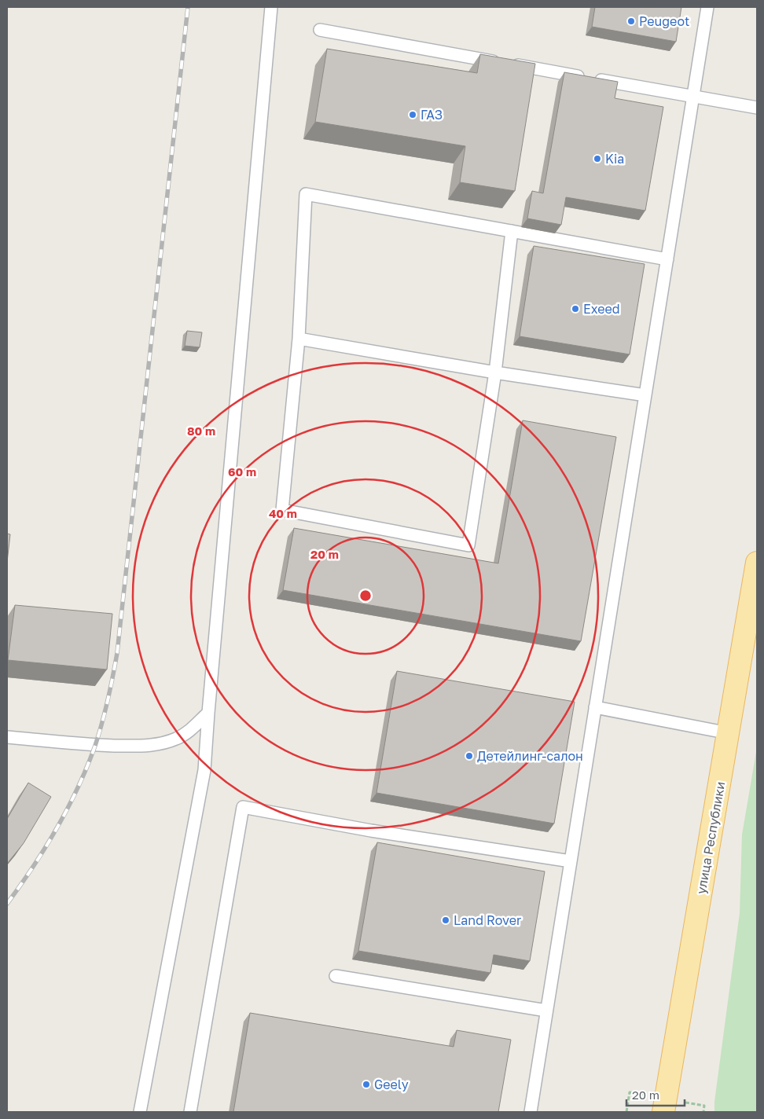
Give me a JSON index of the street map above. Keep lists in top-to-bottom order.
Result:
{
  "streets": {
    "main road": ["улица Республики"]
  },
  "places": [
    "Peugeot",
    "ГАЗ",
    "Kia",
    "Exeed",
    "Детейлинг-салон",
    "Land Rover",
    "Geely"
  ],
  "scale_bar": "20 m",
  "rings": [
    "80 m",
    "60 m",
    "40 m",
    "20 m"
  ]
}
